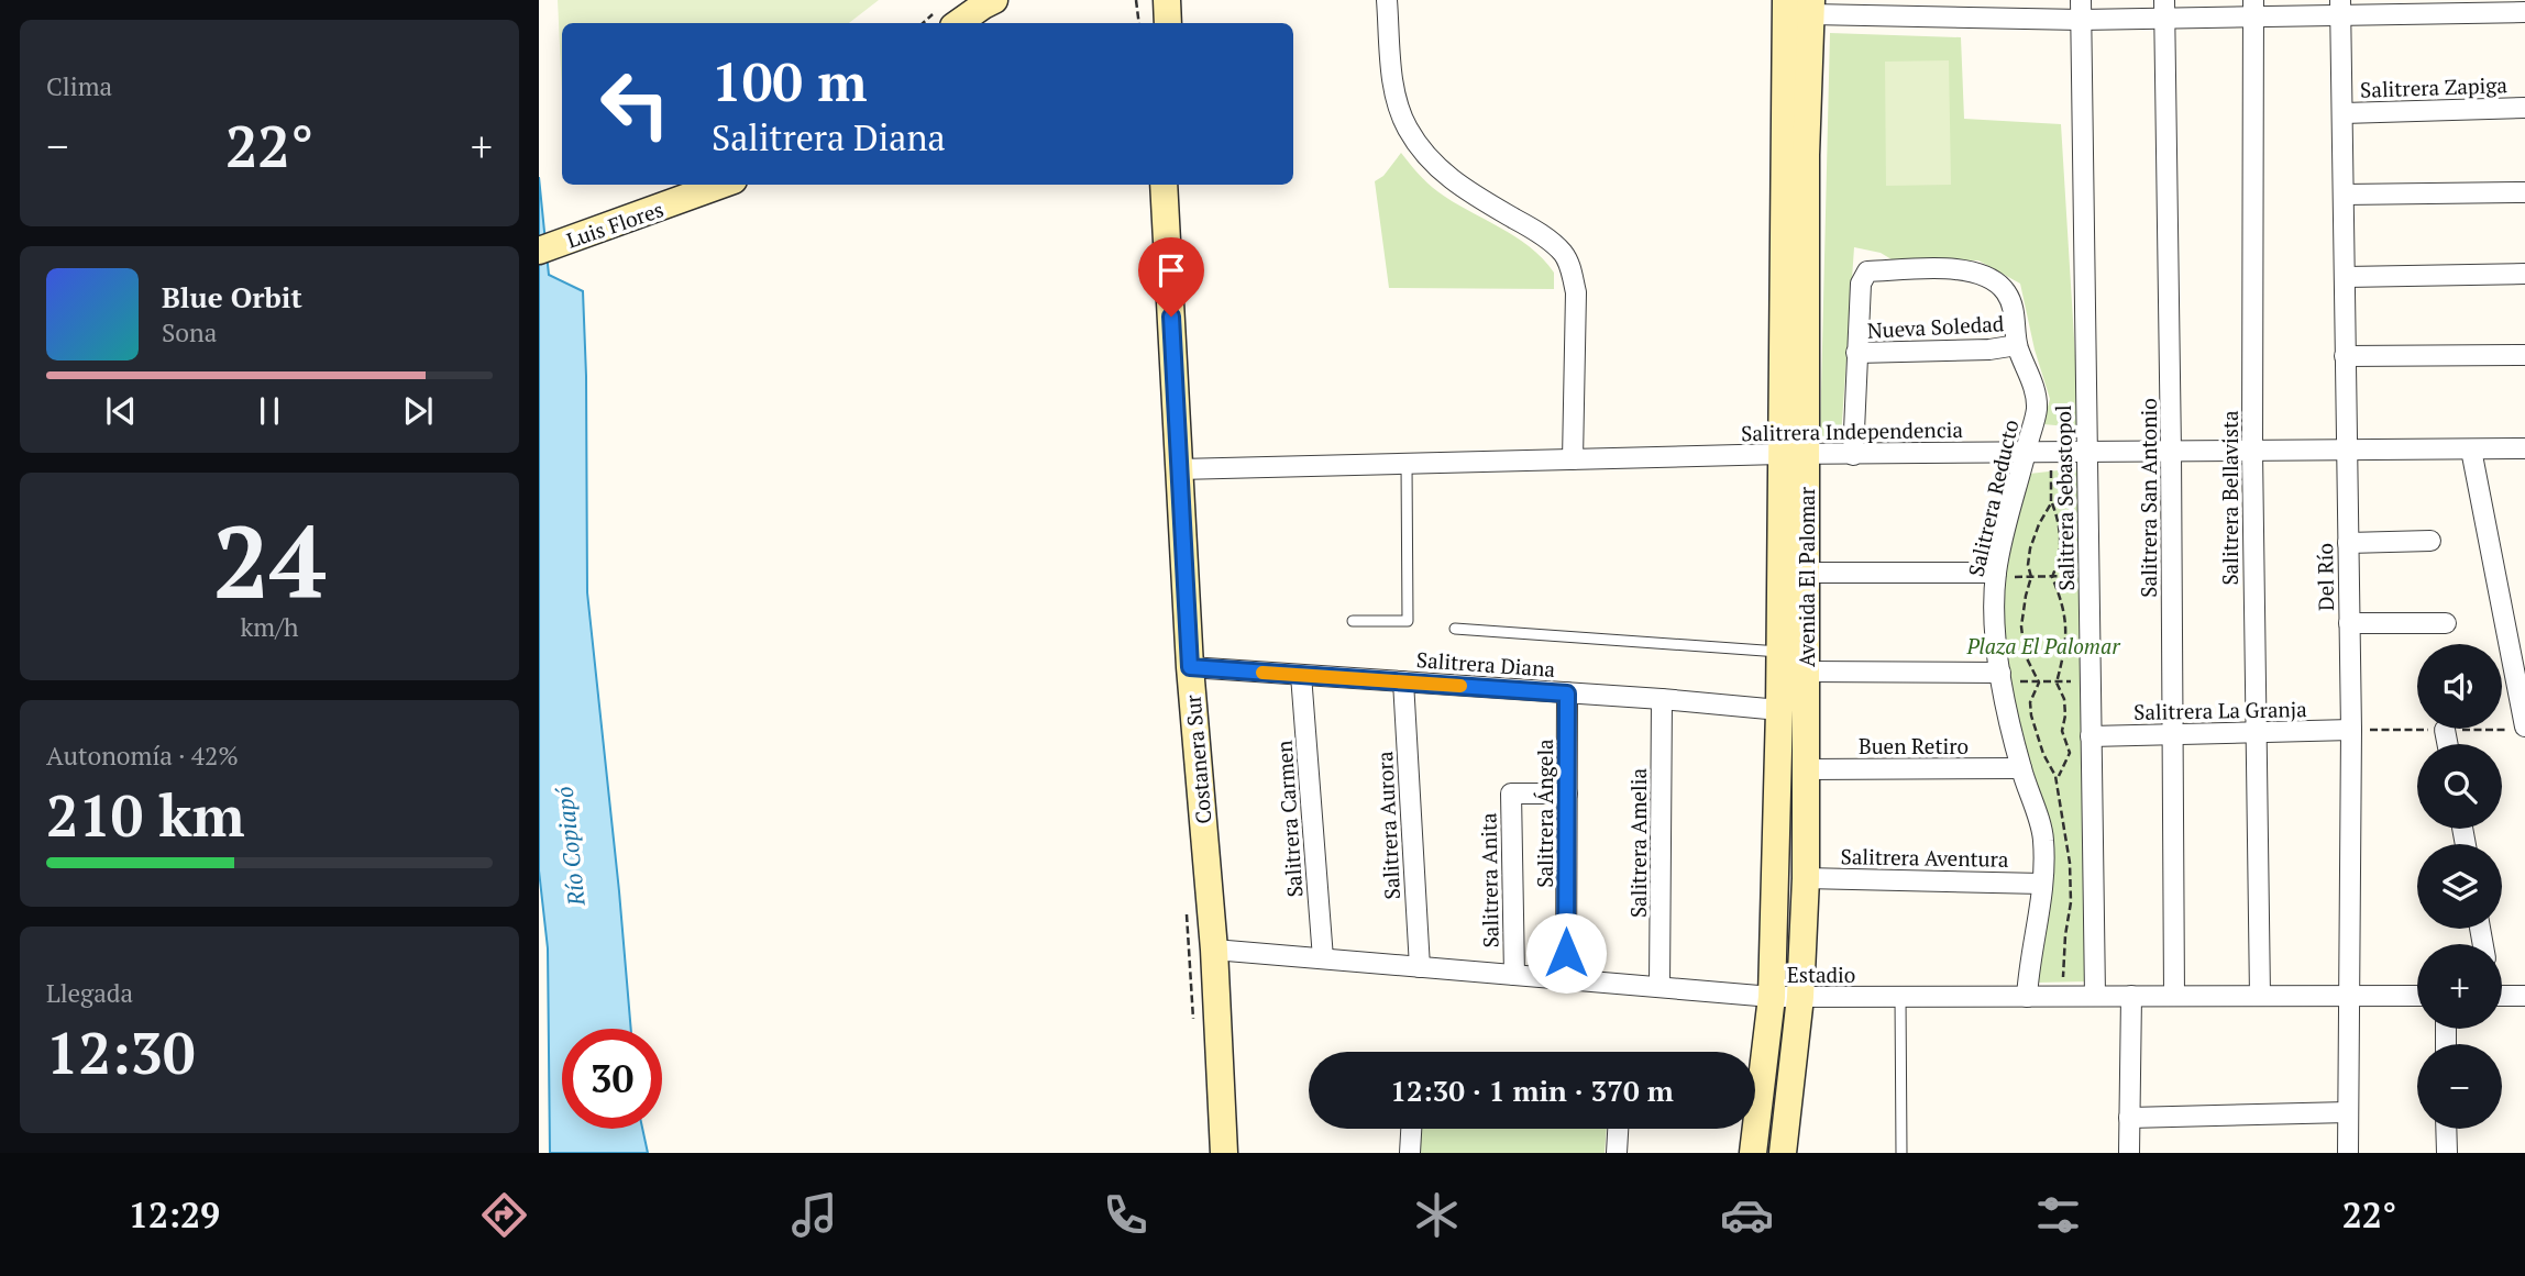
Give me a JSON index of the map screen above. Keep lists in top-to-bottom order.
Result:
{
  "streets": {
    "street": [
      "Salitrera Zapiga",
      "Luis Flores",
      "Nueva Soledad",
      "Salitrera Independencia",
      "Salitrera Reducto",
      "Salitrera Sebastopol",
      "Salitrera San Antonio",
      "Salitrera Bellavista",
      "Avenida El Palomar",
      "Del Río",
      "Salitrera Diana",
      "Salitrera La Granja",
      "Buen Retiro",
      "Costanera Sur",
      "Salitrera Ángela",
      "Salitrera Carmen",
      "Salitrera Aurora",
      "Salitrera Amelia",
      "Salitrera Aventura",
      "Salitrera Anita",
      "Estadio"
    ]
  },
  "crossings": [
    ["Salitrera Zapiga", "Del Río"],
    ["Nueva Soledad", "Salitrera Reducto"],
    ["Salitrera Independencia", "Salitrera Reducto"],
    ["Salitrera Independencia", "Salitrera Sebastopol"],
    ["Salitrera Independencia", "Salitrera San Antonio"],
    ["Salitrera Independencia", "Salitrera Bellavista"],
    ["Salitrera Independencia", "Avenida El Palomar"],
    ["Salitrera Independencia", "Del Río"],
    ["Salitrera Independencia", "Costanera Sur"],
    ["Salitrera Reducto", "Buen Retiro"],
    ["Salitrera Reducto", "Salitrera Aventura"],
    ["Salitrera Reducto", "Estadio"],
    ["Salitrera Sebastopol", "Salitrera La Granja"],
    ["Salitrera Sebastopol", "Estadio"],
    ["Salitrera San Antonio", "Salitrera La Granja"],
    ["Salitrera San Antonio", "Estadio"],
    ["Salitrera Bellavista", "Salitrera La Granja"],
    ["Salitrera Bellavista", "Estadio"],
    ["Avenida El Palomar", "Salitrera Diana"],
    ["Avenida El Palomar", "Buen Retiro"],
    ["Avenida El Palomar", "Salitrera Aventura"],
    ["Avenida El Palomar", "Estadio"],
    ["Del Río", "Salitrera La Granja"],
    ["Del Río", "Estadio"],
    ["Salitrera Diana", "Costanera Sur"],
    ["Salitrera Diana", "Salitrera Ángela"],
    ["Salitrera Diana", "Salitrera Carmen"],
    ["Salitrera Diana", "Salitrera Aurora"],
    ["Salitrera Diana", "Salitrera Amelia"],
    ["Costanera Sur", "Estadio"],
    ["Salitrera Ángela", "Salitrera Anita"],
    ["Salitrera Ángela", "Estadio"],
    ["Salitrera Carmen", "Estadio"],
    ["Salitrera Aurora", "Estadio"],
    ["Salitrera Amelia", "Estadio"],
    ["Salitrera Anita", "Estadio"]
  ],
  "water": ["Río Copiapó"],
  "parks": ["Plaza El Palomar"],
  "page": {
    "tile": [
      "Clima",
      ["24", "km/h"],
      ["Autonomía · 42%", "210 km"],
      ["Llegada", "12:30"]
    ],
    "turn": ["100 m", "Salitrera Diana"],
    "heat": ["−", "22°", "+"],
    "song": ["Blue Orbit", "Sona"],
    "map_buttons": ["+", "−"],
    "limit": "30",
    "trip": "12:30 · 1 min · 370 m",
    "tabs": ["12:29", "22°"]
  }
}
